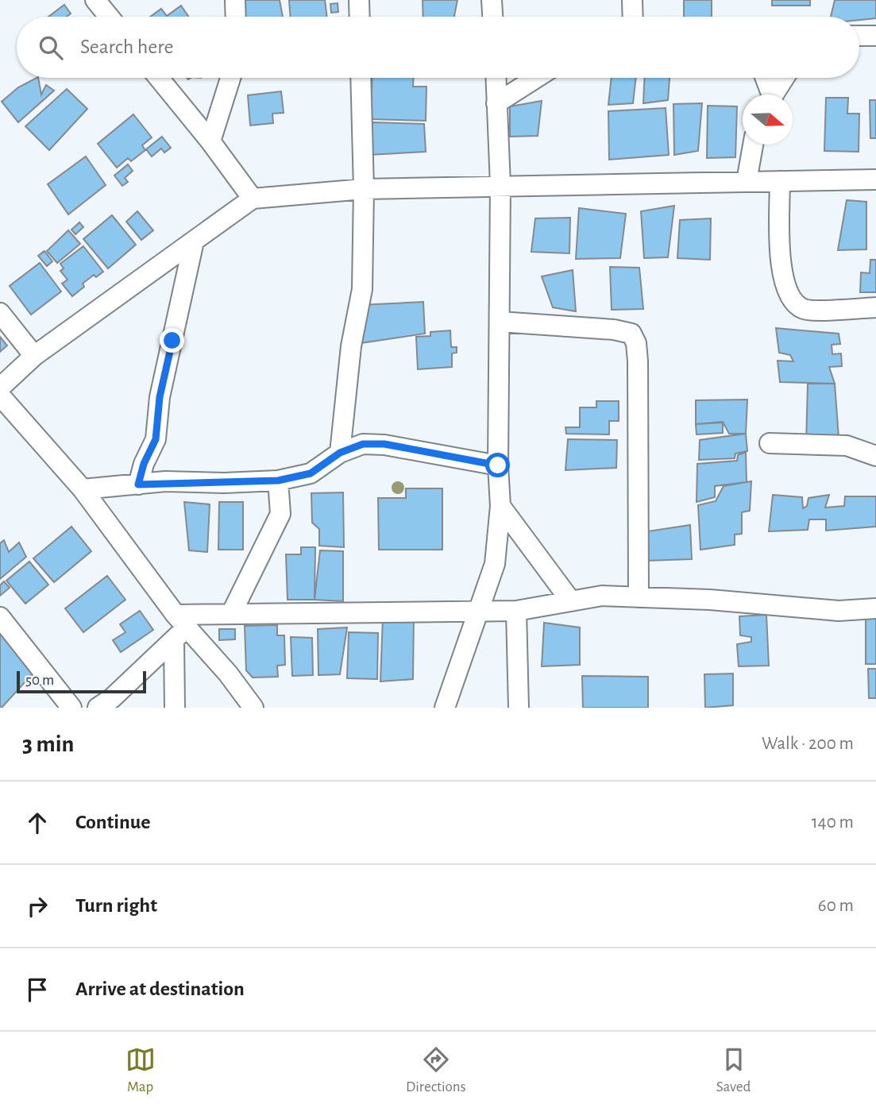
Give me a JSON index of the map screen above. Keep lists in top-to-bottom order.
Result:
{
  "scale_bar": "50 m",
  "north": "right",
  "page": {
    "search": "Search here",
    "scale": "50 m",
    "heading": ["3 min", "Walk · 200 m"],
    "list": [
      ["Continue", "140 m"],
      ["Turn right", "60 m"],
      "Arrive at destination"
    ],
    "nav": ["Map", "Directions", "Saved"]
  }
}
